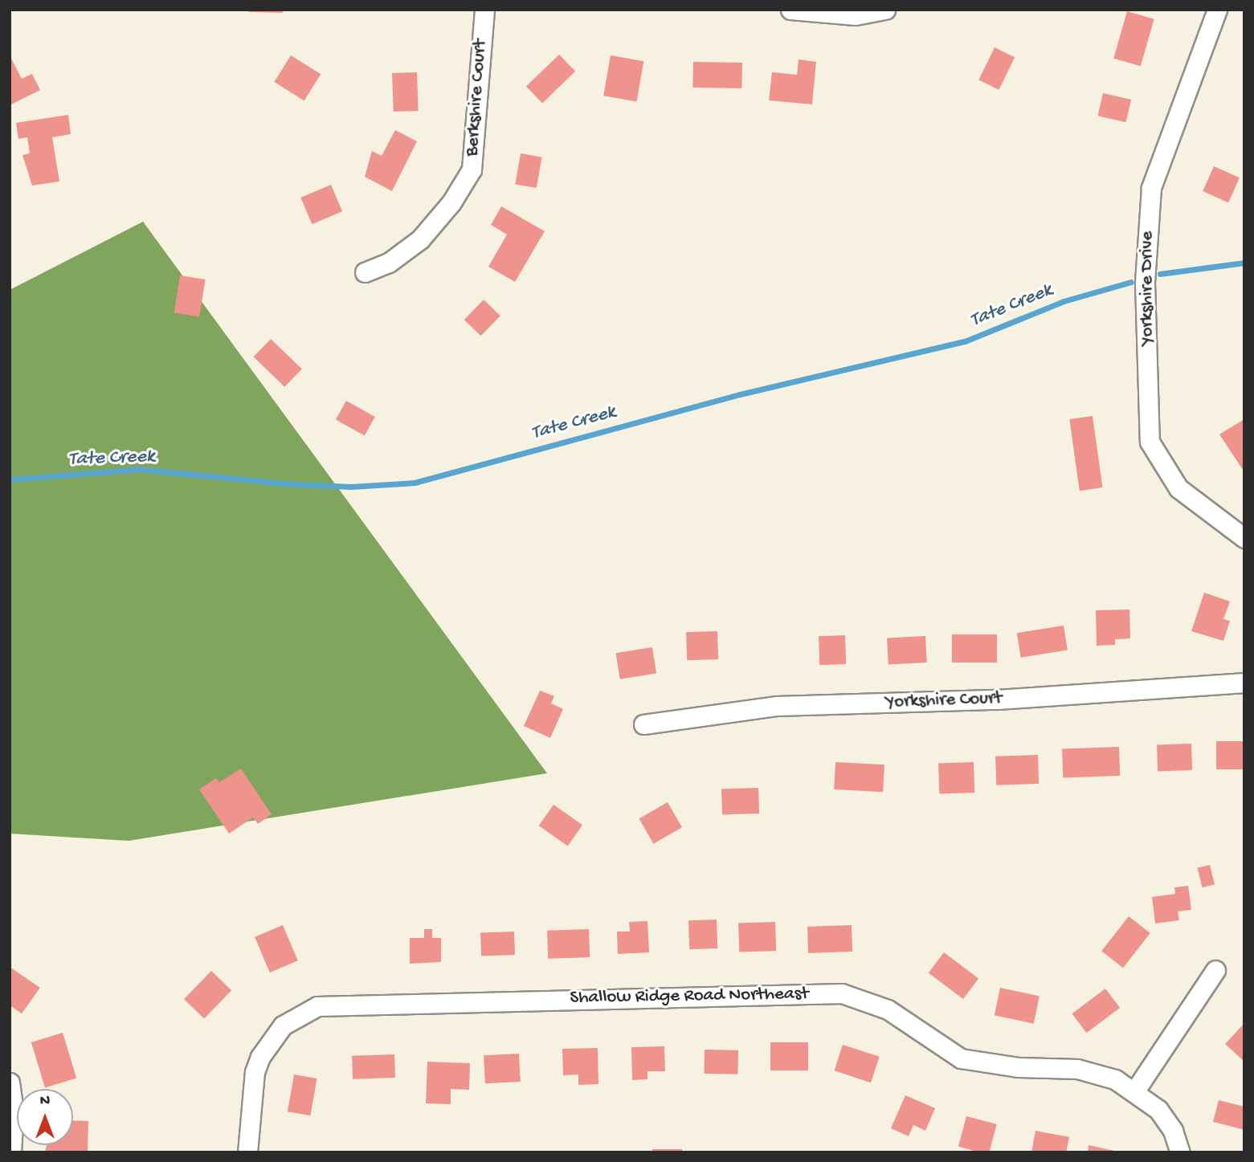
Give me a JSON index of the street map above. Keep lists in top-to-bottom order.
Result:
{
  "streets": {
    "street": [
      "Berkshire Court",
      "Yorkshire Drive",
      "Yorkshire Court",
      "Shallow Ridge Road Northeast"
    ]
  },
  "water": ["Tate Creek"],
  "north": "top"
}
